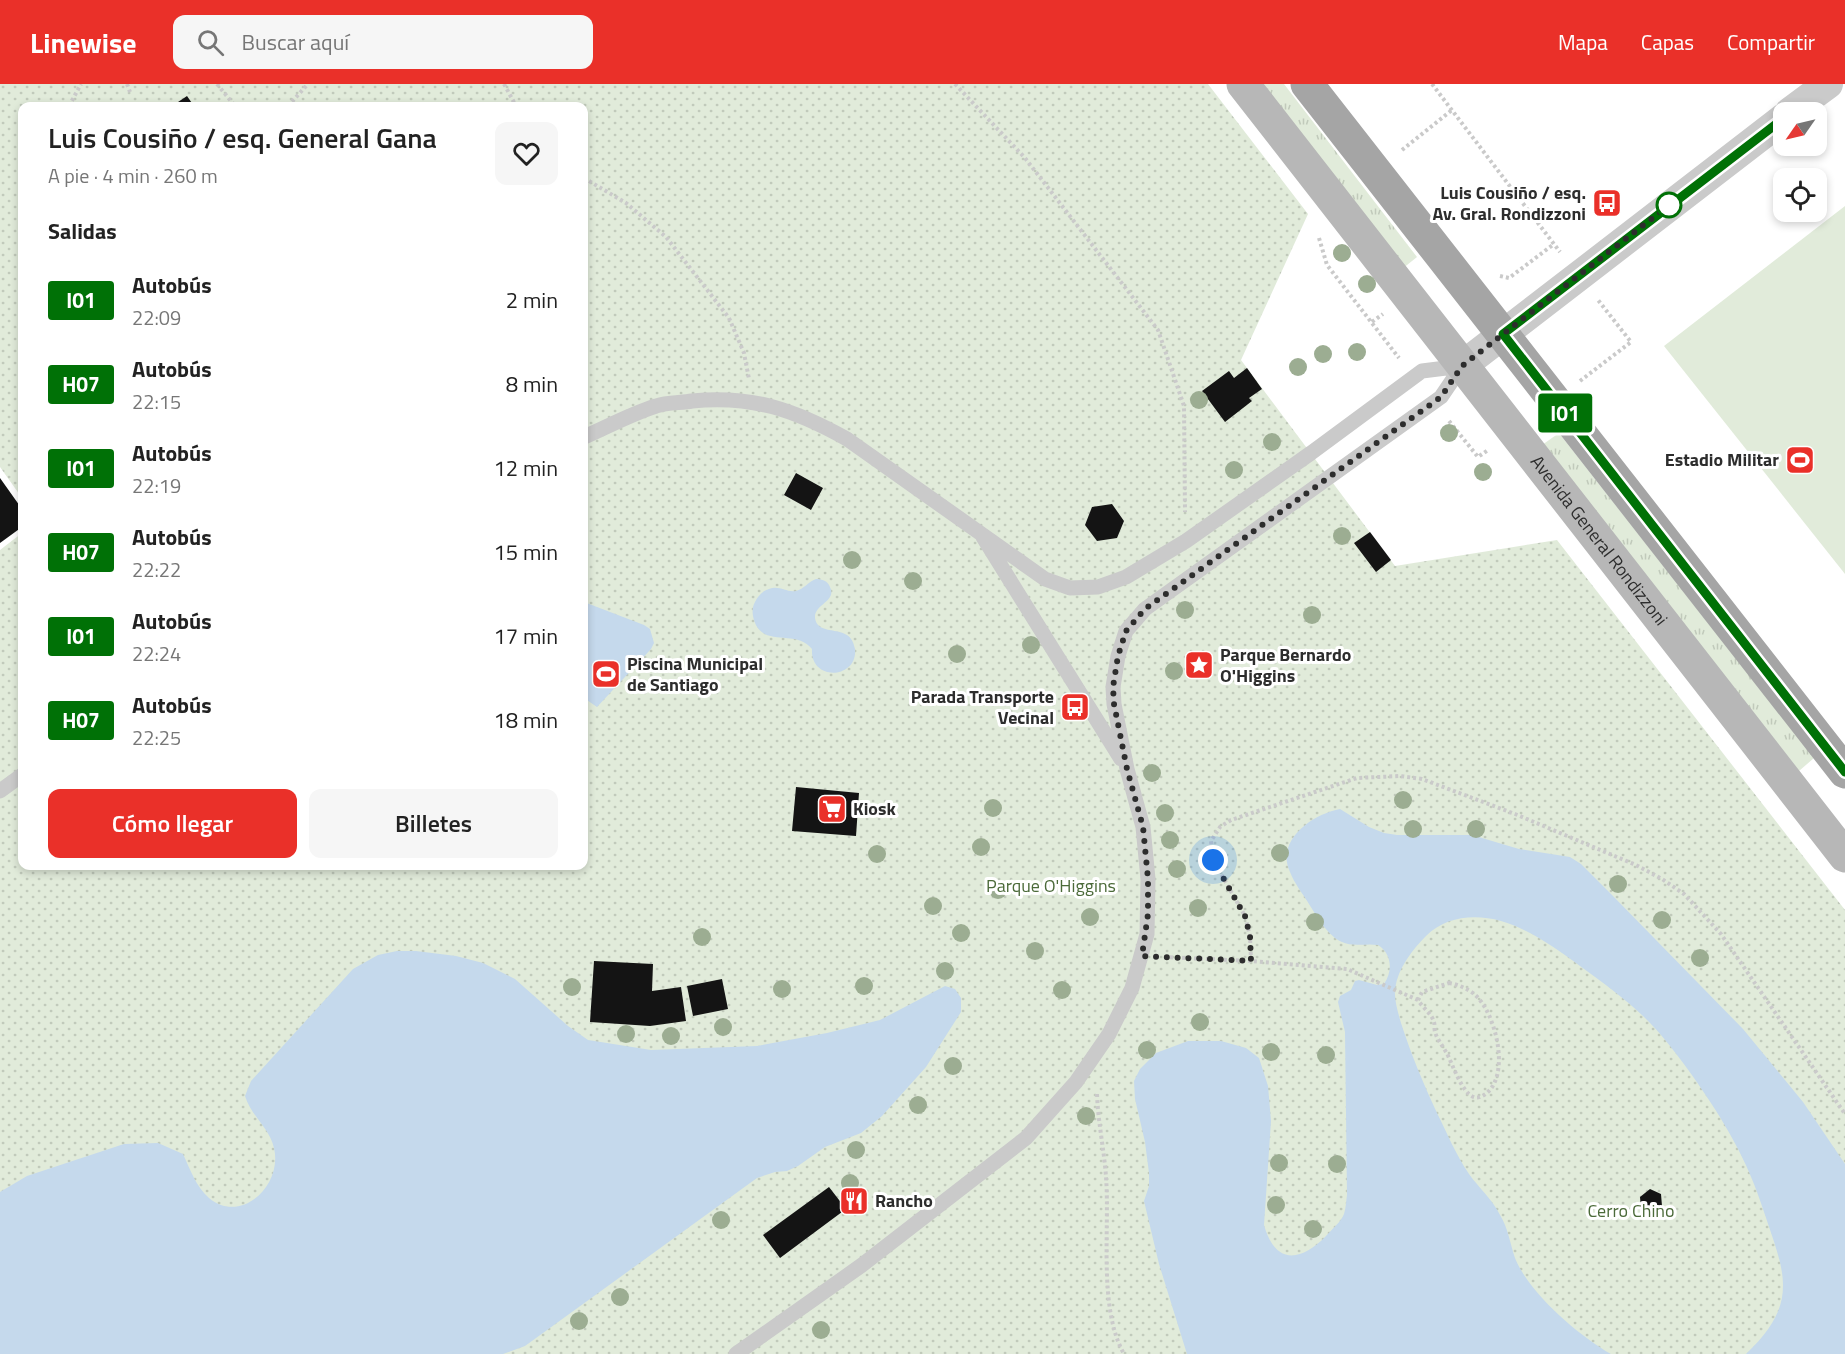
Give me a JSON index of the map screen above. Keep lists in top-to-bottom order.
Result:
{
  "streets": {
    "main road": ["Avenida General Rondizzoni"]
  },
  "parks": ["Parque O'Higgins", "Cerro Chino"],
  "places": {
    "bus stop": ["Luis Cousiño / esq. Av. Gral. Rondizzoni", "Parada Transporte Vecinal"],
    "sports": ["Estadio Militar", "Piscina Municipal de Santiago"],
    "place": ["Parque Bernardo O'Higgins"],
    "supermarket": ["Kiosk"],
    "restaurant": ["Rancho"]
  },
  "lines": ["bus line I01"],
  "north": "bottom left",
  "page": {
    "header": "Linewise",
    "search": "Buscar aquí",
    "nav": ["Mapa", "Capas", "Compartir"],
    "on_map": "I01",
    "heading": [
      ["Luis Cousiño / esq. General Gana", "A pie · 4 min · 260 m"],
      "Salidas"
    ],
    "list": [
      {
        "mark": "I01",
        "name": "Autobús",
        "note": "22:09",
        "value": "2 min"
      },
      {
        "mark": "H07",
        "name": "Autobús",
        "note": "22:15",
        "value": "8 min"
      },
      {
        "mark": "I01",
        "name": "Autobús",
        "note": "22:19",
        "value": "12 min"
      },
      {
        "mark": "H07",
        "name": "Autobús",
        "note": "22:22",
        "value": "15 min"
      },
      {
        "mark": "I01",
        "name": "Autobús",
        "note": "22:24",
        "value": "17 min"
      },
      {
        "mark": "H07",
        "name": "Autobús",
        "note": "22:25",
        "value": "18 min"
      }
    ],
    "buttons": ["Cómo llegar", "Billetes"]
  }
}
